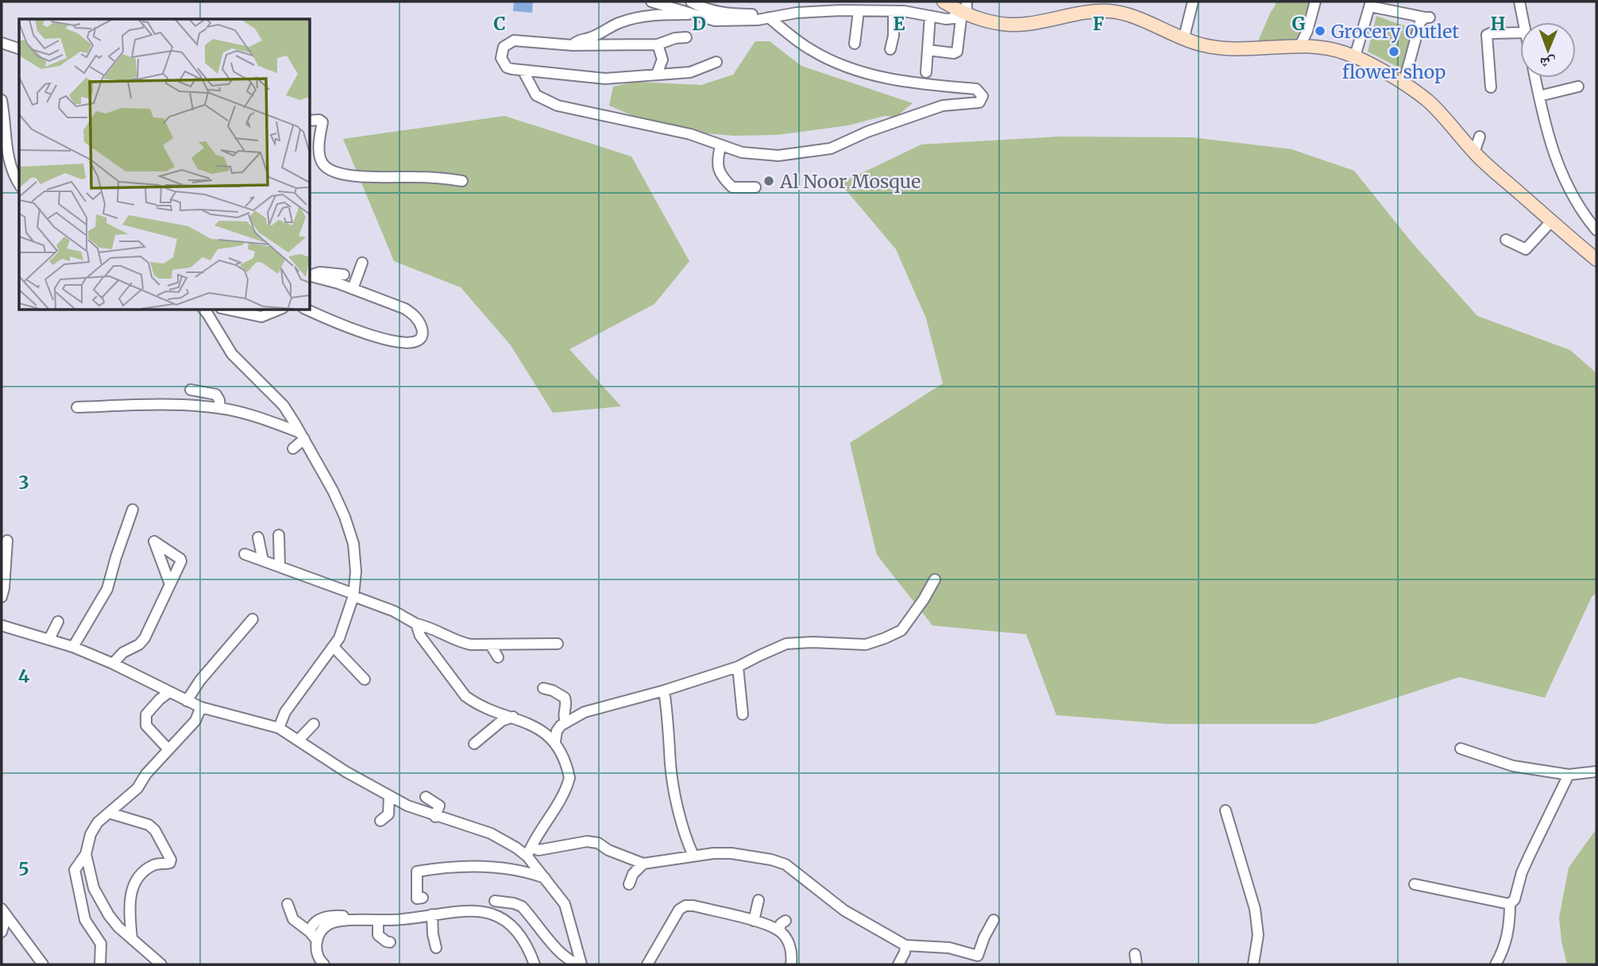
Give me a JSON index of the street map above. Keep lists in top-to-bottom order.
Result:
{
  "places": ["Grocery Outlet", "flower shop", "Al Noor Mosque"],
  "north": "bottom",
  "grid": {
    "columns": [
      "C",
      "D",
      "E",
      "F",
      "G",
      "H"
    ],
    "rows": ["3", "4", "5"]
  }
}
